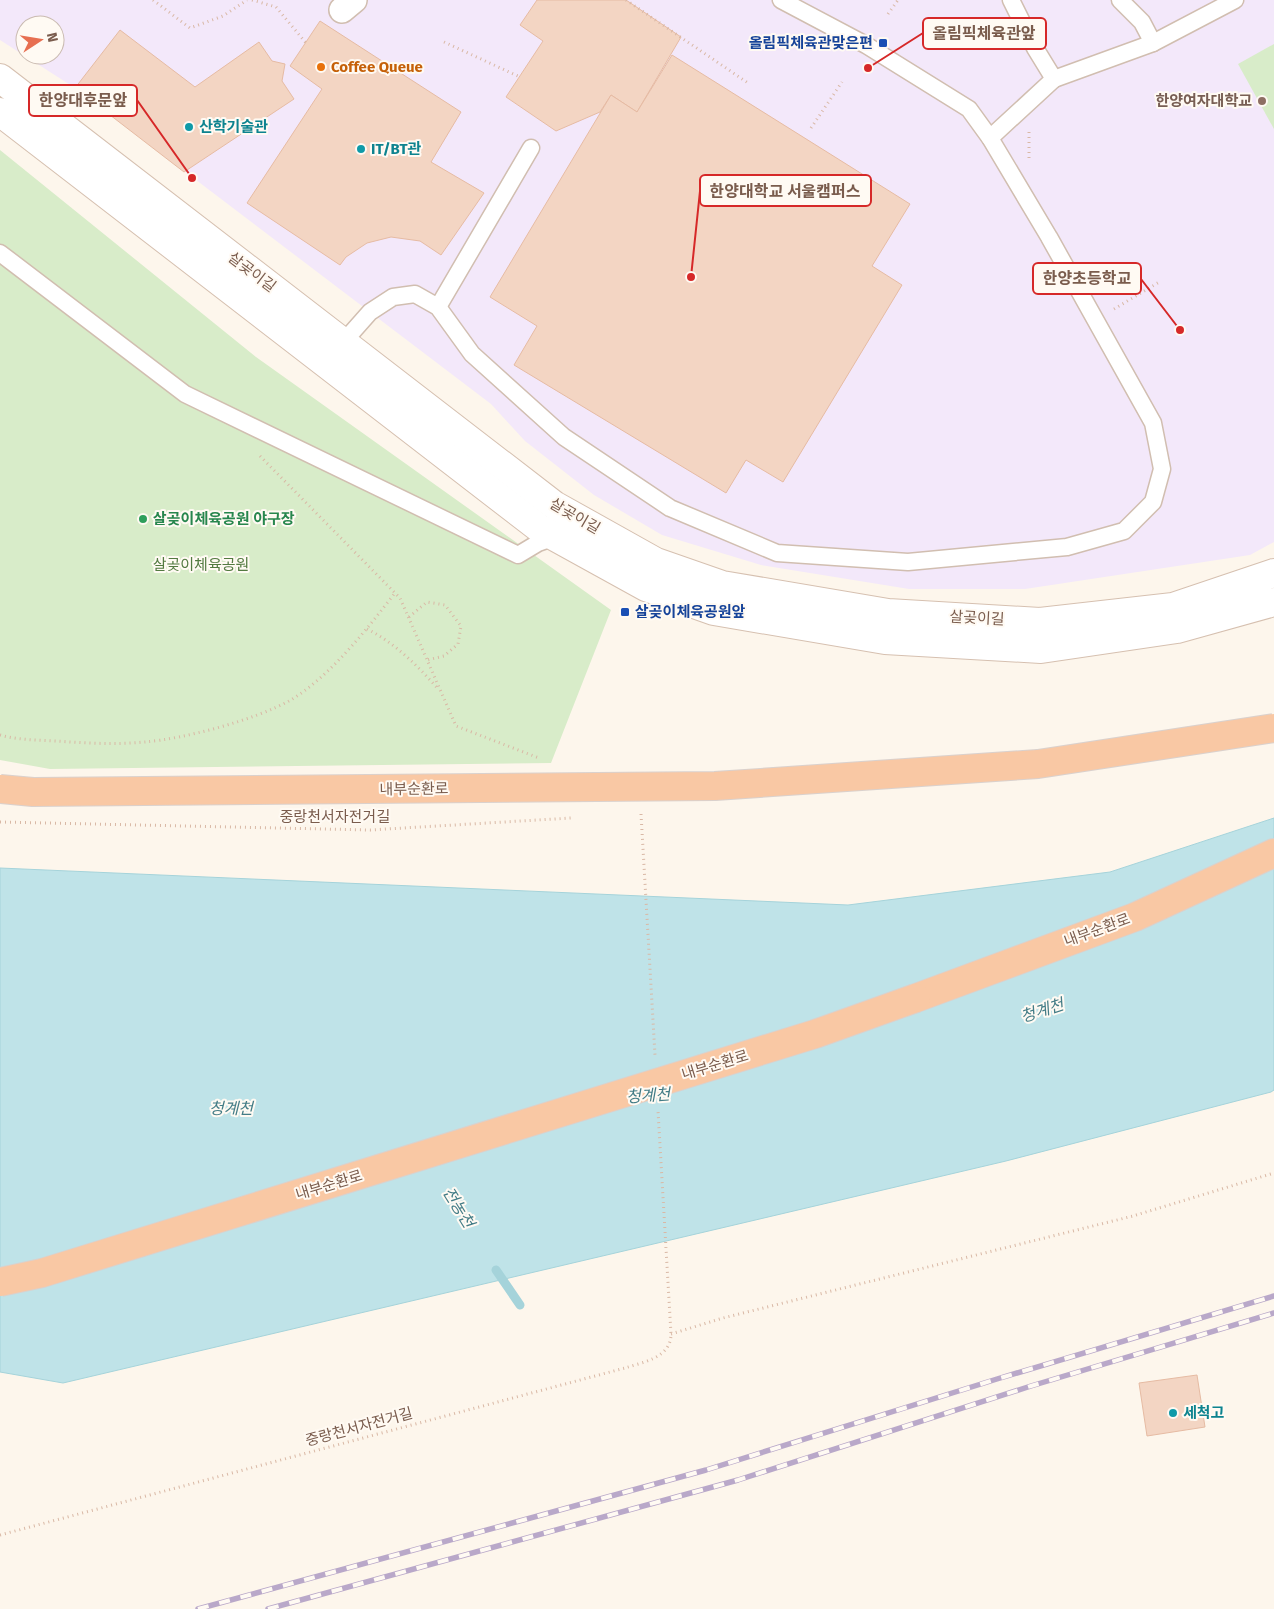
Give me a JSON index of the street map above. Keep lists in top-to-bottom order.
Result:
{
  "streets": {
    "highway": ["내부순환로"],
    "main road": ["살곶이길"],
    "path": ["중랑천서자전거길"]
  },
  "water": ["청계천", "전농천"],
  "parks": ["살곶이체육공원"],
  "places": {
    "transit": ["올림픽체육관맞은편", "살곶이체육공원앞"],
    "other": [
      "Coffee Queue",
      "올림픽체육관앞",
      "한양여자대학교",
      "산학기술관",
      "IT/BT관",
      "한양대후문앞",
      "한양대학교 서울캠퍼스",
      "한양초등학교",
      "살곶이체육공원 야구장",
      "세척고"
    ]
  },
  "north": "right"
}
